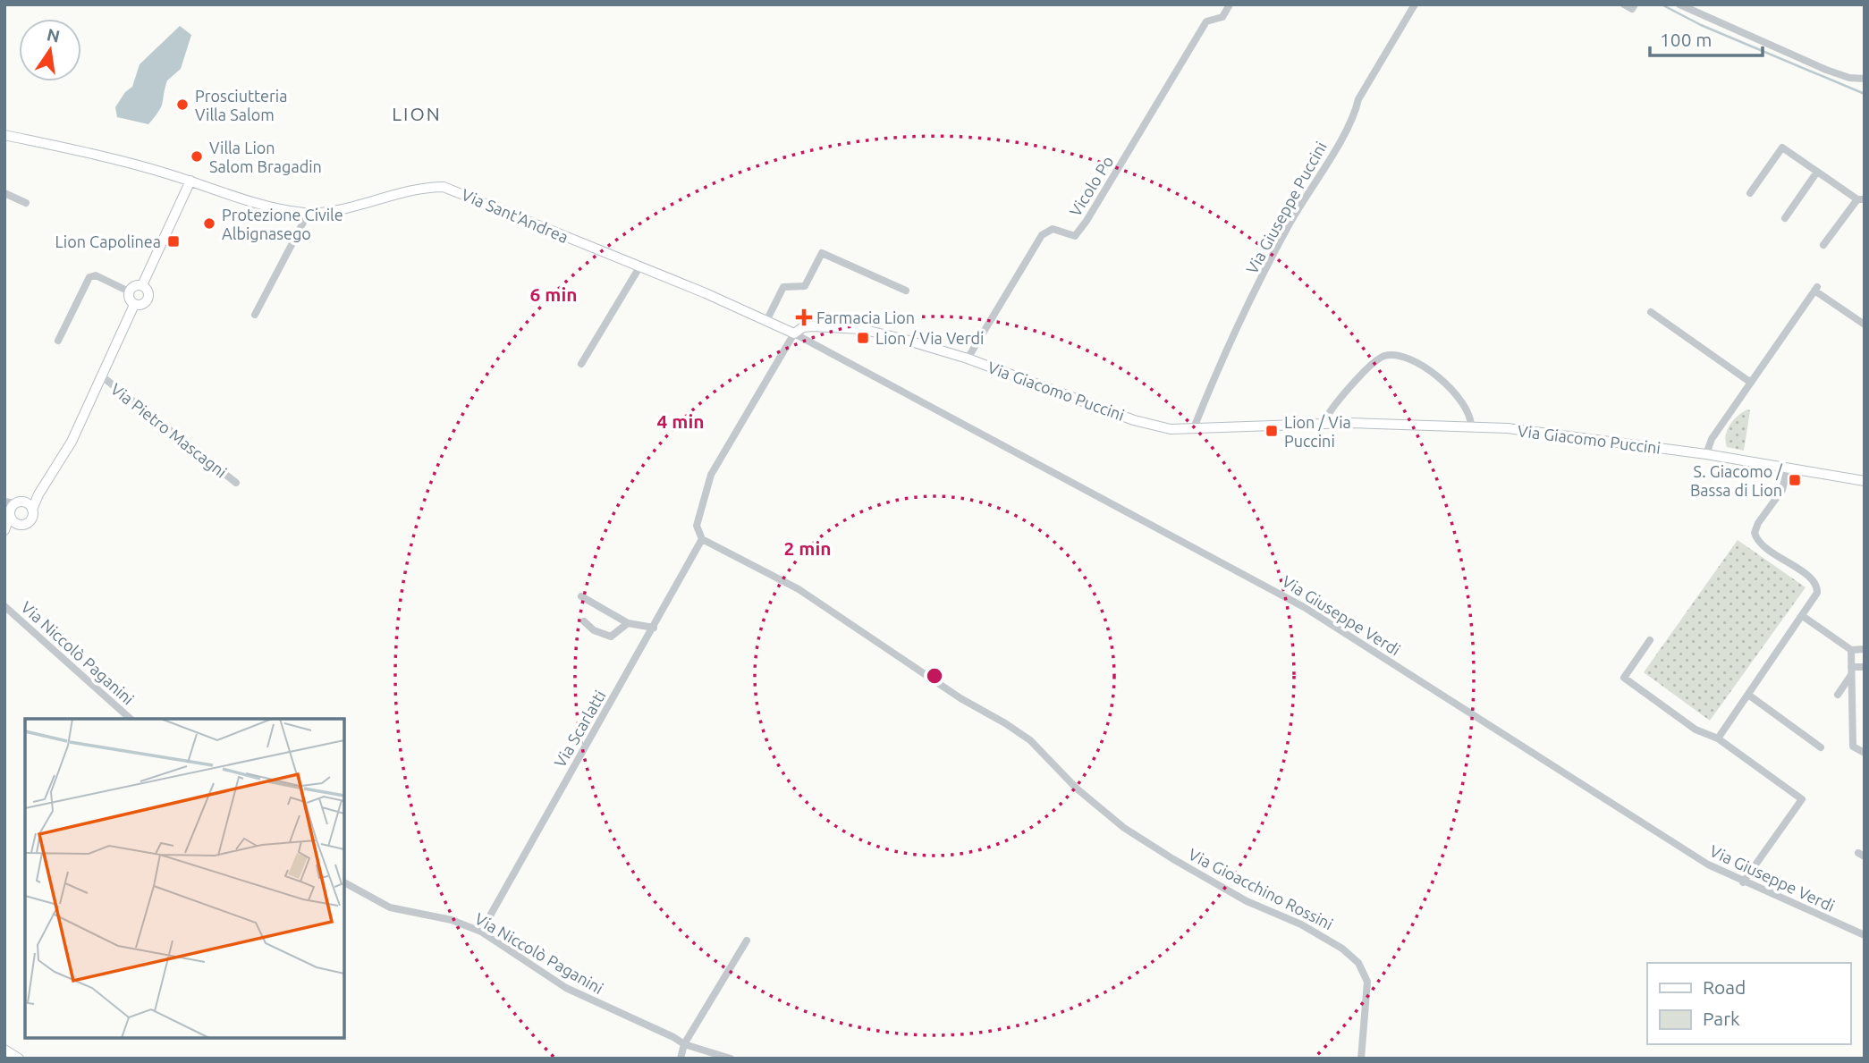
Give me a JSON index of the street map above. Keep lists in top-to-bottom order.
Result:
{
  "streets": {
    "street": [
      "Vicolo Po",
      "Via Giuseppe Puccini",
      "Via Sant'Andrea",
      "Via Giacomo Puccini",
      "Via Pietro Mascagni",
      "Via Giuseppe Verdi",
      "Via Niccolò Paganini",
      "Via Scarlatti",
      "Via Gioacchino Rossini"
    ]
  },
  "crossings": [
    ["Vicolo Po", "Via Giacomo Puccini"],
    ["Via Giuseppe Puccini", "Via Giacomo Puccini"],
    ["Via Sant'Andrea", "Via Giacomo Puccini"],
    ["Via Sant'Andrea", "Via Giuseppe Verdi"],
    ["Via Giacomo Puccini", "Via Giuseppe Verdi"],
    ["Via Niccolò Paganini", "Via Scarlatti"],
    ["Via Scarlatti", "Via Gioacchino Rossini"]
  ],
  "districts": ["LION"],
  "places": {
    "other": ["Prosciutteria Villa Salom", "Villa Lion Salom Bragadin", "Protezione Civile Albignasego"],
    "transit": [
      "Lion Capolinea",
      "Lion / Via Verdi",
      "Lion / Via Puccini",
      "S. Giacomo / Bassa di Lion"
    ],
    "health": ["Farmacia Lion"]
  },
  "legend": ["Road", "Park"],
  "scale_bar": "100 m",
  "north": "top",
  "rings": ["6 min", "4 min", "2 min"]
}
